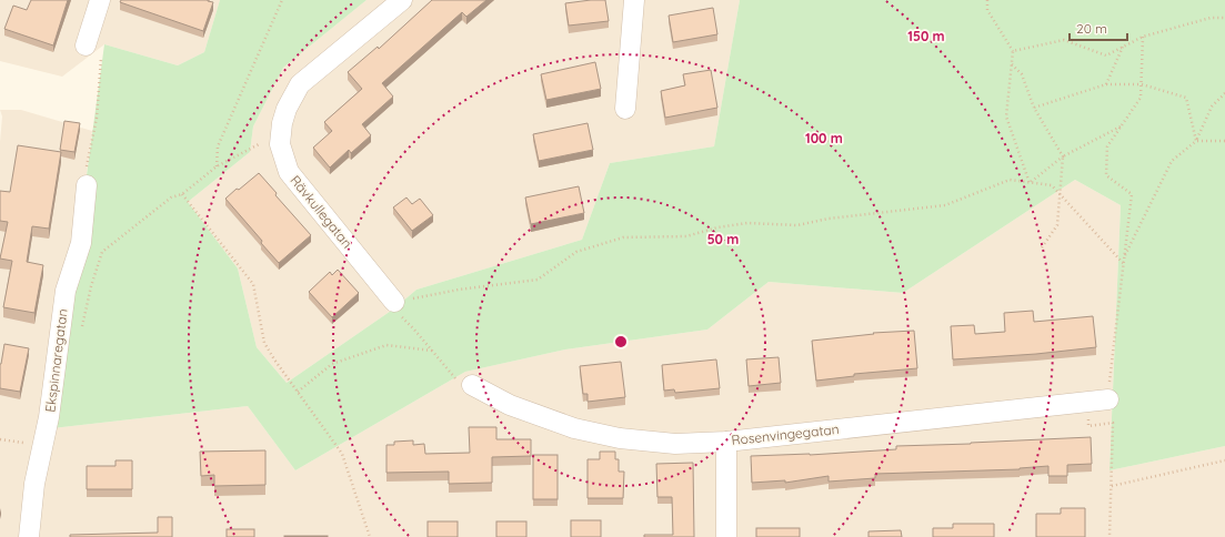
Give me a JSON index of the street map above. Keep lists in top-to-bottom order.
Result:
{
  "streets": {
    "street": ["Rävkullegatan", "Ekspinnaregatan", "Rosenvingegatan"]
  },
  "scale_bar": "20 m",
  "rings": ["150 m", "100 m", "50 m"]
}
